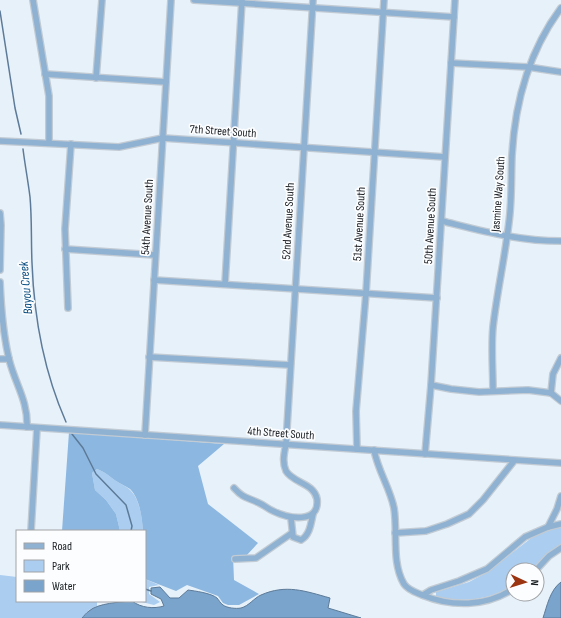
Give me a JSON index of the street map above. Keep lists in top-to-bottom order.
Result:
{
  "streets": {
    "street": [
      "7th Street South",
      "Jasmine Way South",
      "54th Avenue South",
      "52nd Avenue South",
      "51st Avenue South",
      "50th Avenue South",
      "4th Street South"
    ]
  },
  "crossings": [
    ["7th Street South", "54th Avenue South"],
    ["7th Street South", "52nd Avenue South"],
    ["7th Street South", "51st Avenue South"],
    ["7th Street South", "50th Avenue South"],
    ["54th Avenue South", "4th Street South"],
    ["52nd Avenue South", "4th Street South"],
    ["51st Avenue South", "4th Street South"],
    ["50th Avenue South", "4th Street South"]
  ],
  "water": ["Bayou Creek"],
  "legend": ["Road", "Park", "Water"],
  "north": "right"
}
